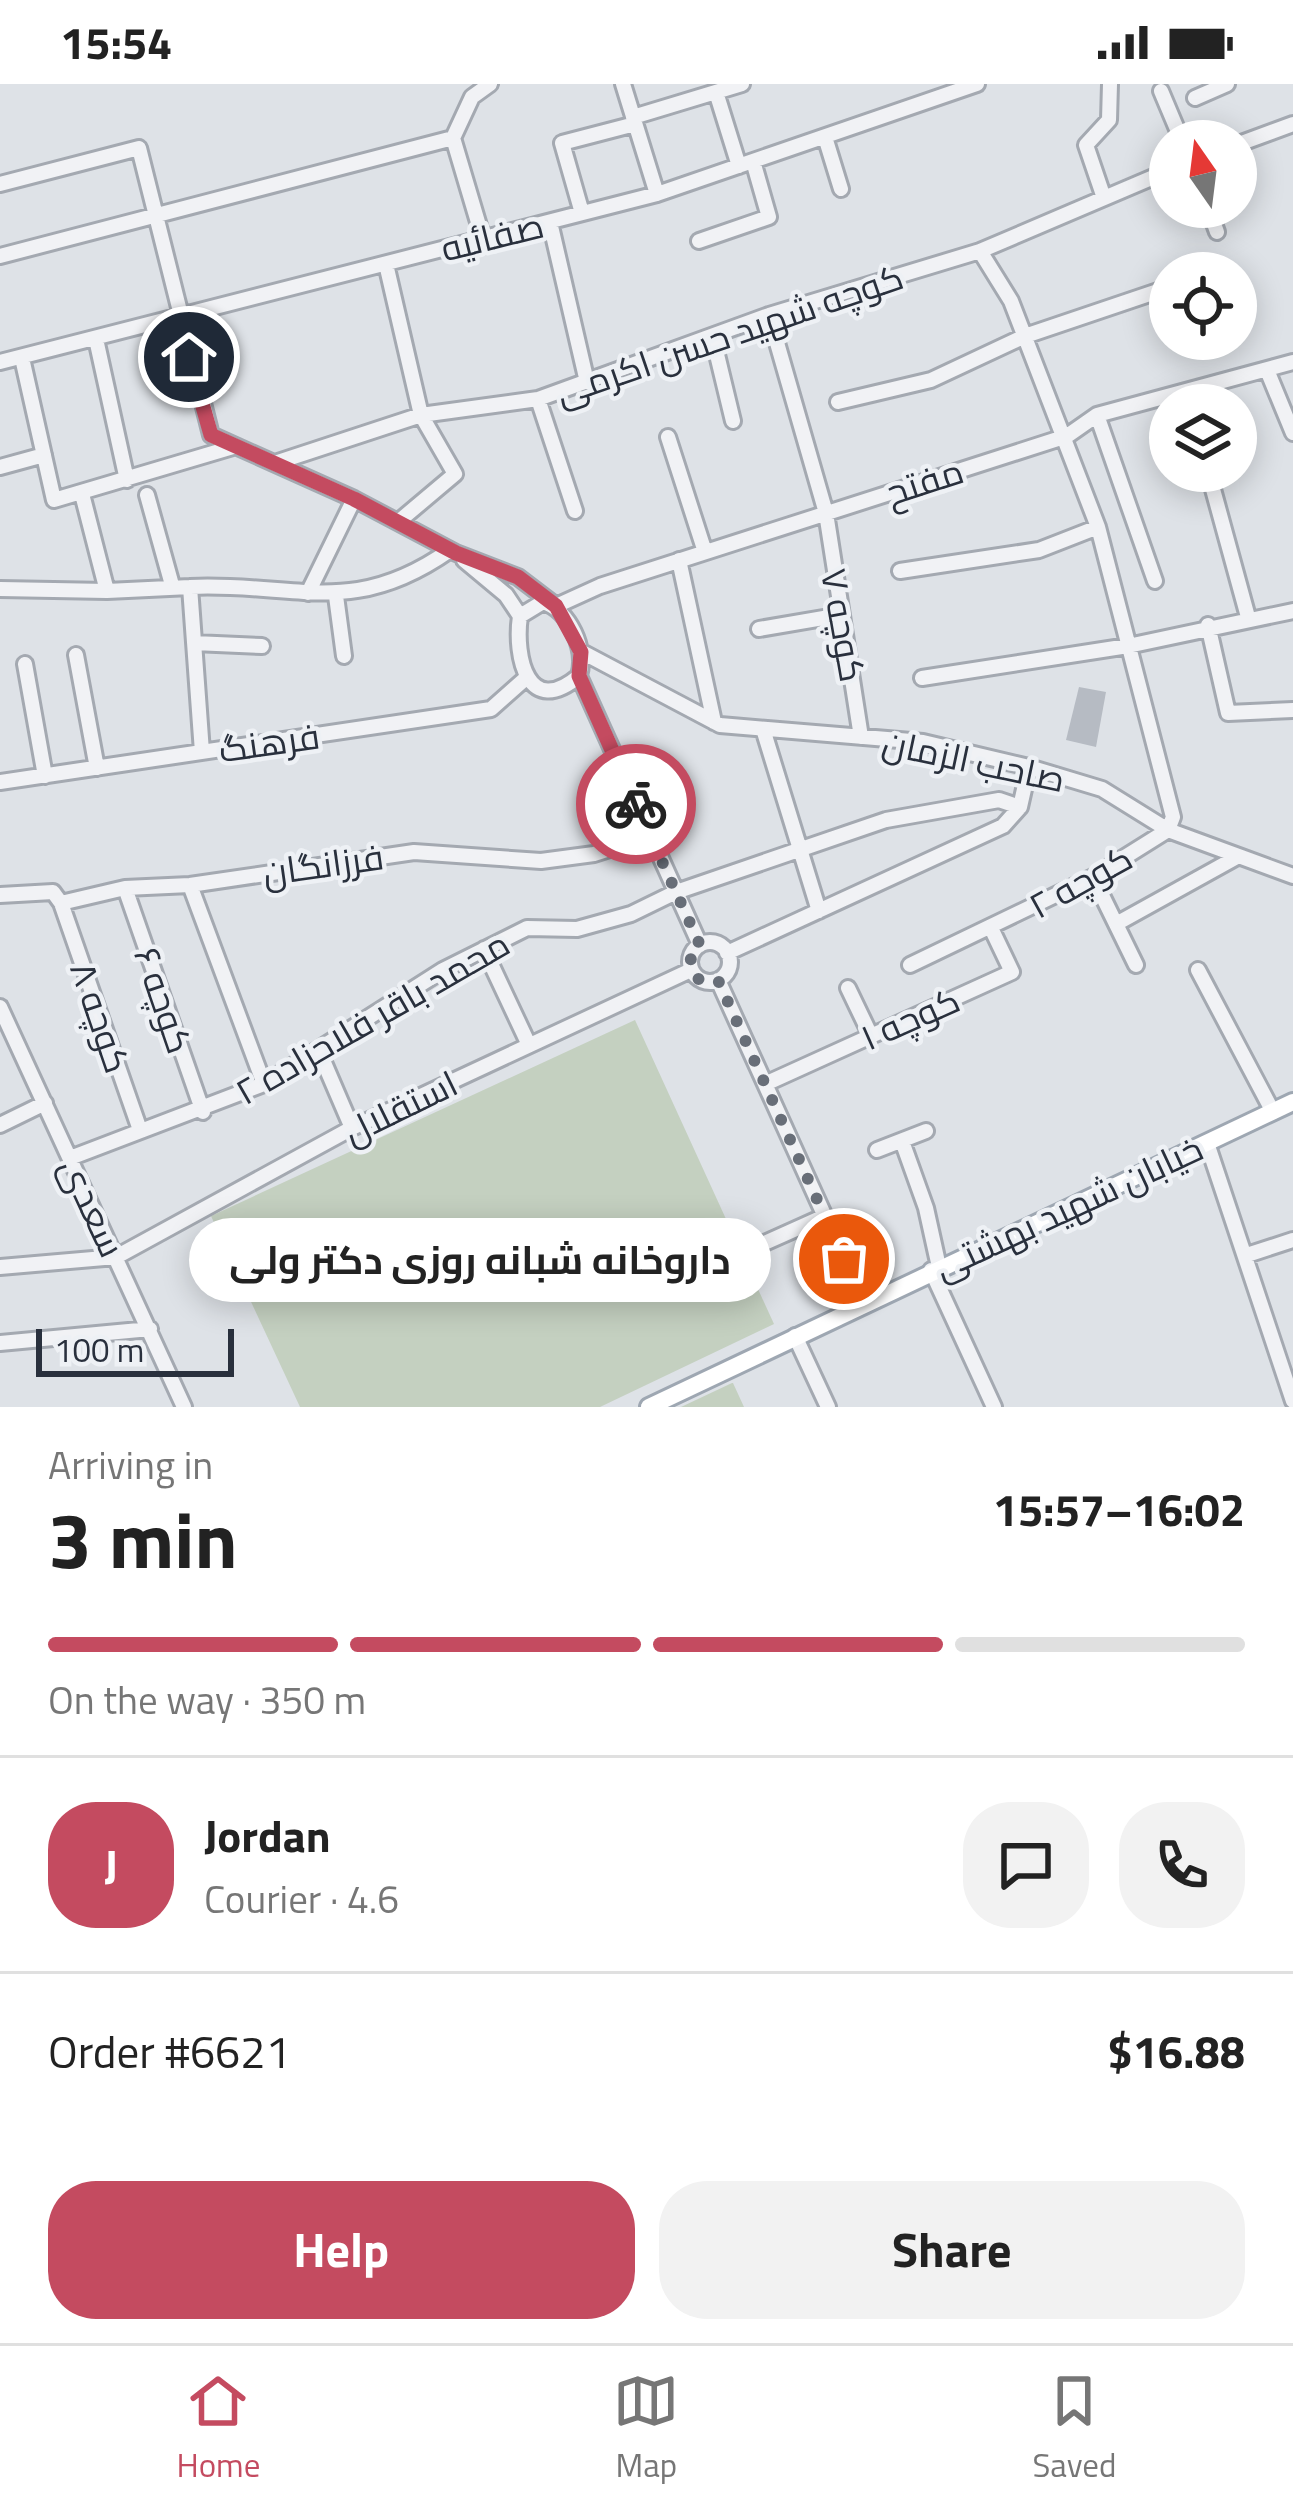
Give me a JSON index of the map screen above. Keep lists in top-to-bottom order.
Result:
{
  "streets": {
    "main road": ["خیابان شهید بهشتی"],
    "street": [
      "صفائیه",
      "کوچه شهید حسن اکرمی",
      "مفتح",
      "کوچه ۷",
      "فرهنگ",
      "صاحب الزمان",
      "فرزانگان",
      "کوچه ۲",
      "کوچه ۶",
      "کوچه ۸",
      "محمد باقر فلاحزاده ۲",
      "کوچه ۱",
      "استقلال",
      "سعدی"
    ]
  },
  "crossings": [
    ["کوچه شهید حسن اکرمی", "کوچه ۷"],
    ["مفتح", "کوچه ۷"],
    ["مفتح", "فرهنگ"],
    ["مفتح", "صاحب الزمان"],
    ["کوچه ۷", "صاحب الزمان"],
    ["فرهنگ", "صاحب الزمان"],
    ["صاحب الزمان", "کوچه ۲"],
    ["فرزانگان", "کوچه ۶"],
    ["فرزانگان", "کوچه ۸"],
    ["کوچه ۲", "کوچه ۱"],
    ["کوچه ۶", "محمد باقر فلاحزاده ۲"],
    ["کوچه ۸", "محمد باقر فلاحزاده ۲"],
    ["محمد باقر فلاحزاده ۲", "سعدی"],
    ["استقلال", "سعدی"]
  ],
  "places": ["داروخانه شبانه روزی دکتر ولی"],
  "scale_bar": "100 m",
  "north": "top",
  "page": {
    "status": "15:54",
    "bubble": "داروخانه شبانه روزی دکتر ولی",
    "scale": "100 m",
    "heading": ["3 min", "Arriving in", "15:57–16:02"],
    "panel": [
      "Jordan",
      "Courier · 4.6",
      "Order #6621",
      "$16.88"
    ],
    "bar": "On the way · 350 m",
    "round": "J",
    "buttons": ["Help", "Share"],
    "tabs": ["Home", "Map", "Saved"]
  }
}
